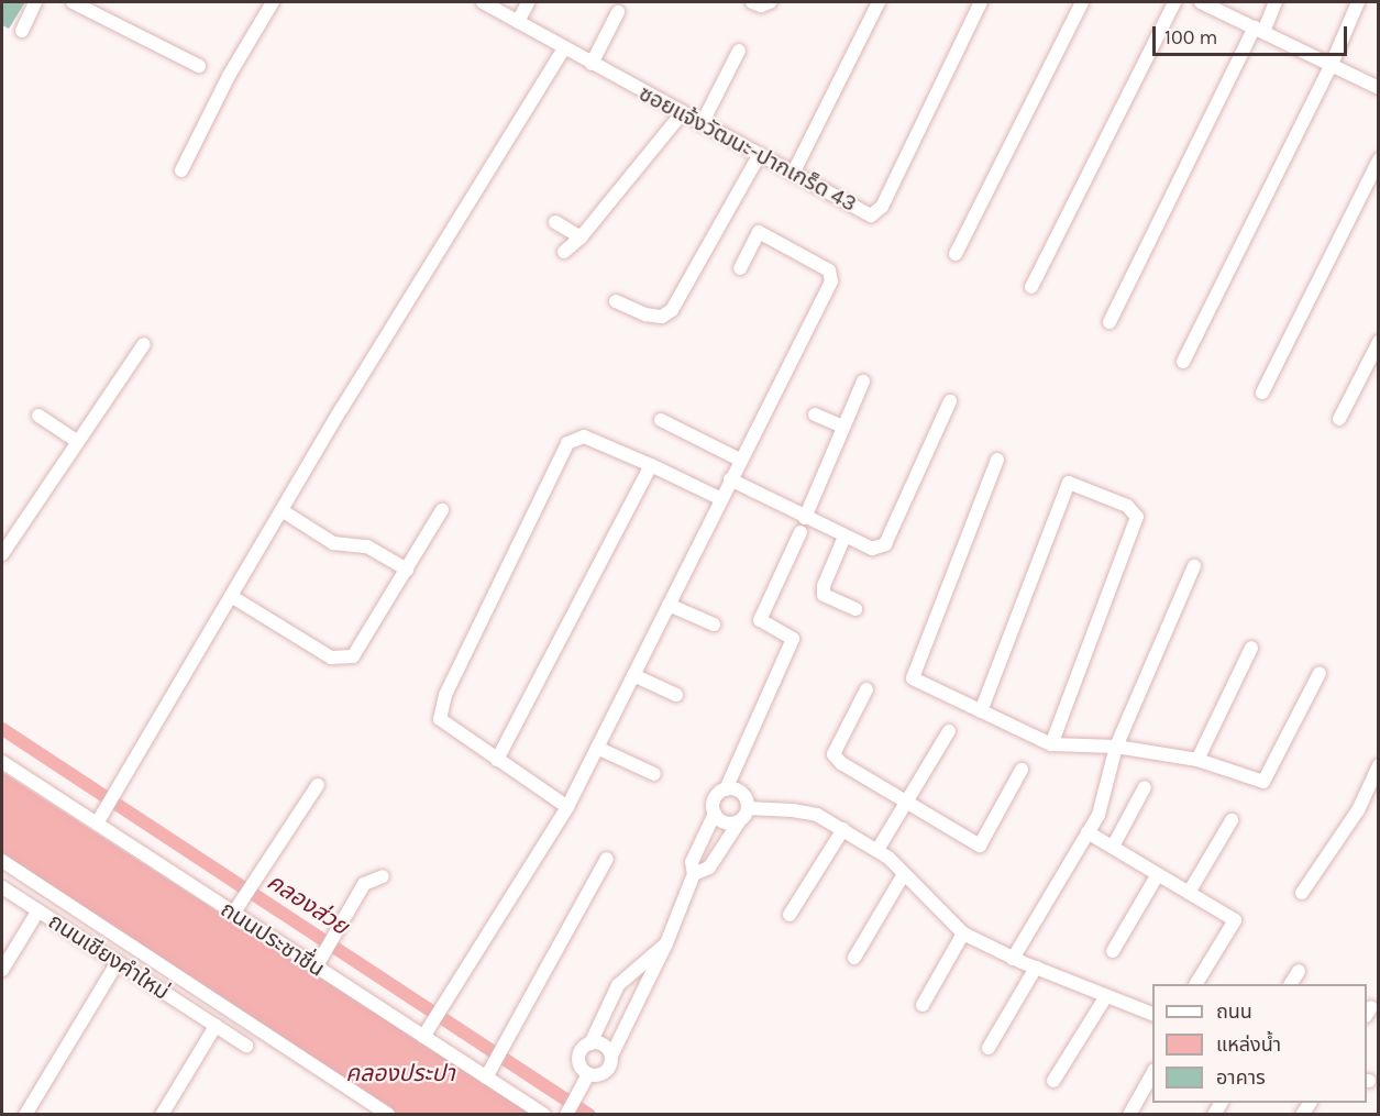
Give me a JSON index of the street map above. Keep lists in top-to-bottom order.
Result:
{
  "streets": {
    "street": ["ซอยแจ้งวัฒนะ-ปากเกร็ด 43", "ถนนประชาชื่น", "ถนนเชียงคำใหม่"]
  },
  "water": ["คลองส่วย", "คลองประปา"],
  "legend": ["ถนน", "แหล่งน้ำ", "อาคาร"],
  "scale_bar": "100 m"
}
